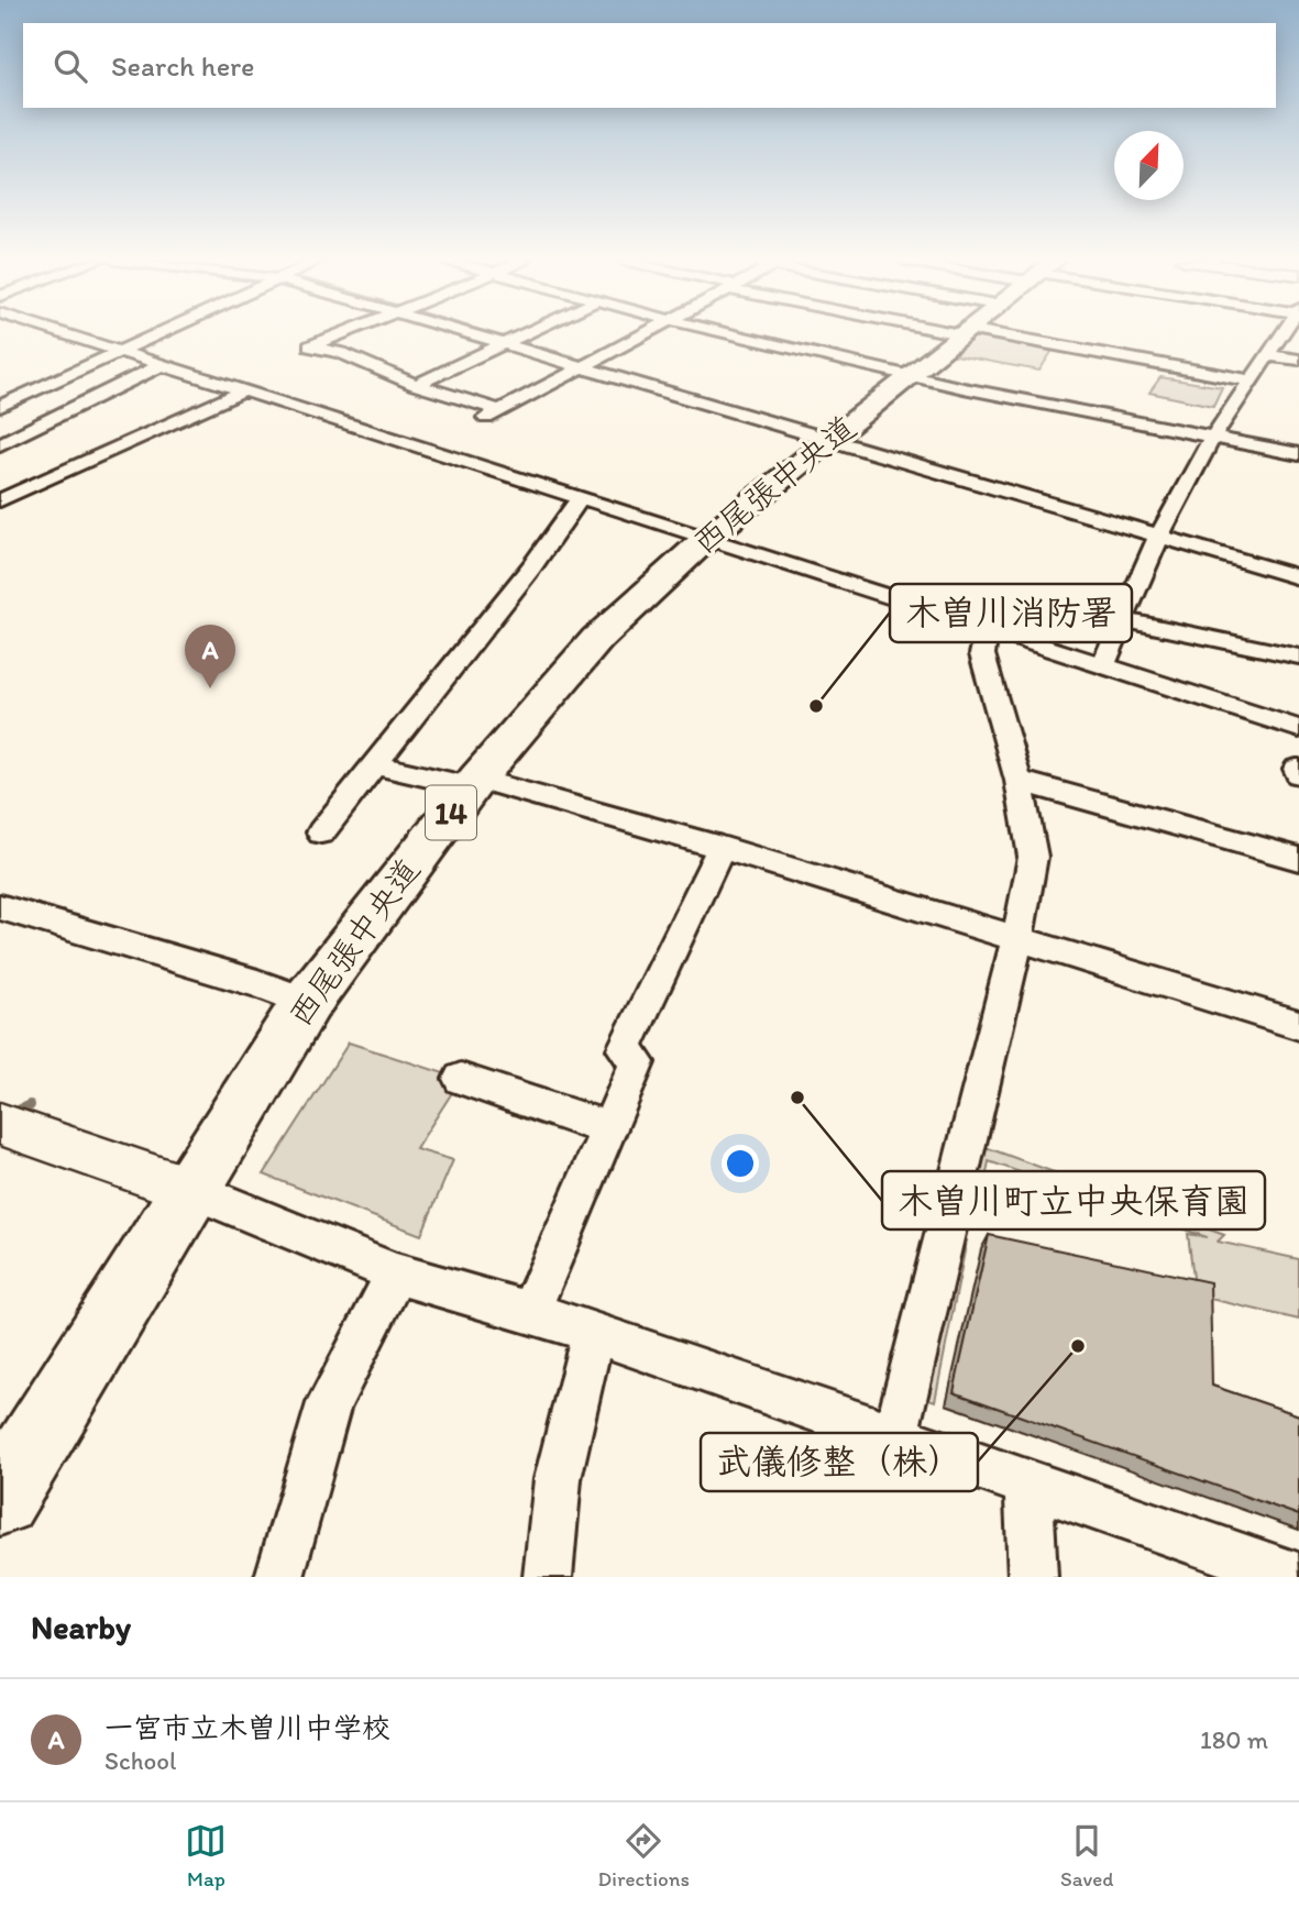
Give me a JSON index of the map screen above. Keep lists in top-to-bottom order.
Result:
{
  "streets": {
    "main road": ["西尾張中央道", "14"]
  },
  "places": ["木曽川消防署", "木曽川町立中央保育園", "武儀修整（株）"],
  "north": "top right",
  "page": {
    "search": "Search here",
    "pins": "A",
    "heading": "Nearby",
    "list": [
      {
        "mark": "A",
        "name": "一宮市立木曽川中学校",
        "note": "School",
        "value": "180 m"
      }
    ],
    "nav": ["Map", "Directions", "Saved"]
  }
}
